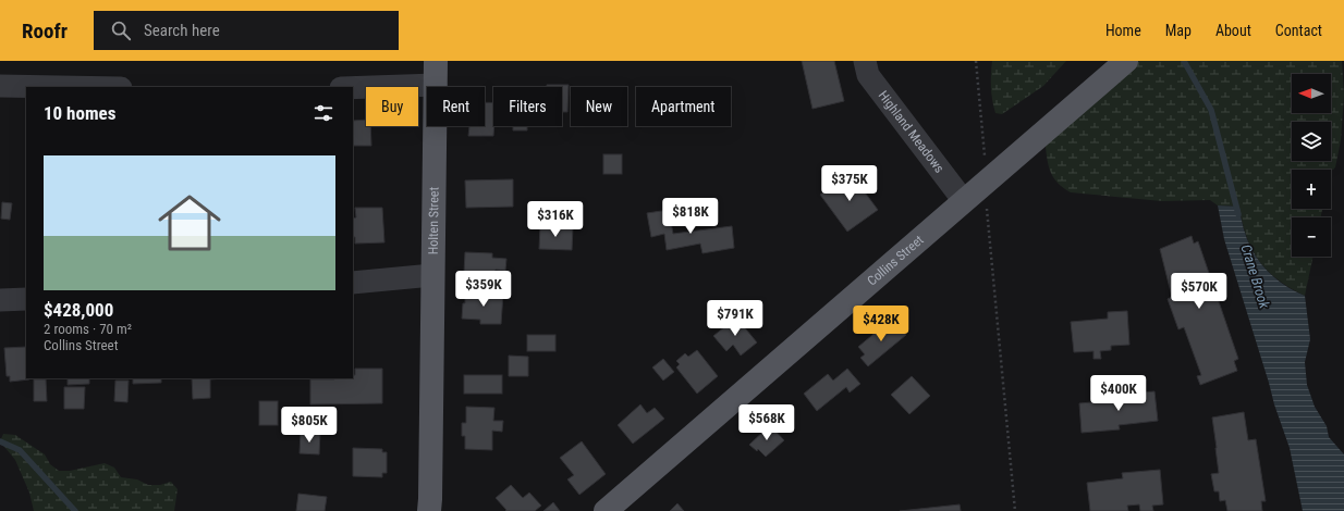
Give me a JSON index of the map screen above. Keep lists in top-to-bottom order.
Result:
{
  "streets": {
    "main road": ["Holten Street", "Collins Street"],
    "street": ["Highland Meadows"]
  },
  "crossings": [
    ["Highland Meadows", "Collins Street"]
  ],
  "water": ["Crane Brook"],
  "north": "left",
  "page": {
    "header": "Roofr",
    "search": "Search here",
    "nav": [
      "Home",
      "Map",
      "About",
      "Contact"
    ],
    "map_buttons": ["+", "−"],
    "chip": [
      "Buy",
      "Rent",
      "Filters",
      "New",
      "Apartment"
    ],
    "heading": "10 homes",
    "list": [
      {
        "name": "$428,000",
        "note": "2 rooms · 70 m² · Collins Street"
      }
    ],
    "price": [
      "$375K",
      "$818K",
      "$316K",
      "$359K",
      "$570K",
      "$791K",
      "$428K",
      "$400K",
      "$568K",
      "$805K"
    ]
  }
}
